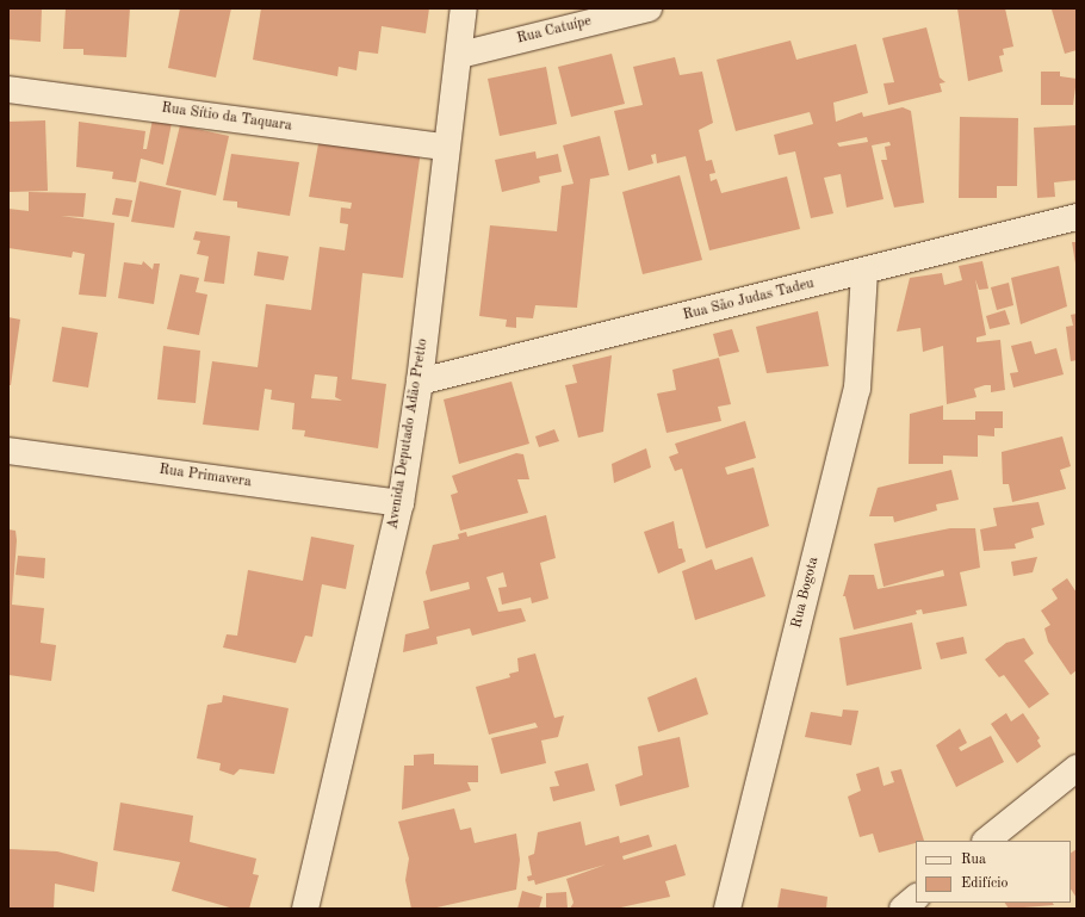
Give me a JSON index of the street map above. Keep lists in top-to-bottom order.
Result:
{
  "streets": {
    "street": [
      "Rua Catuípe",
      "Rua Sítio da Taquara",
      "Rua São Judas Tadeu",
      "Avenida Deputado Adão Pretto",
      "Rua Primavera",
      "Rua Bogota"
    ]
  },
  "crossings": [
    ["Rua Catuípe", "Avenida Deputado Adão Pretto"],
    ["Rua Sítio da Taquara", "Avenida Deputado Adão Pretto"],
    ["Rua São Judas Tadeu", "Avenida Deputado Adão Pretto"],
    ["Rua São Judas Tadeu", "Rua Bogota"],
    ["Avenida Deputado Adão Pretto", "Rua Primavera"]
  ],
  "legend": ["Rua", "Edifício"]
}
